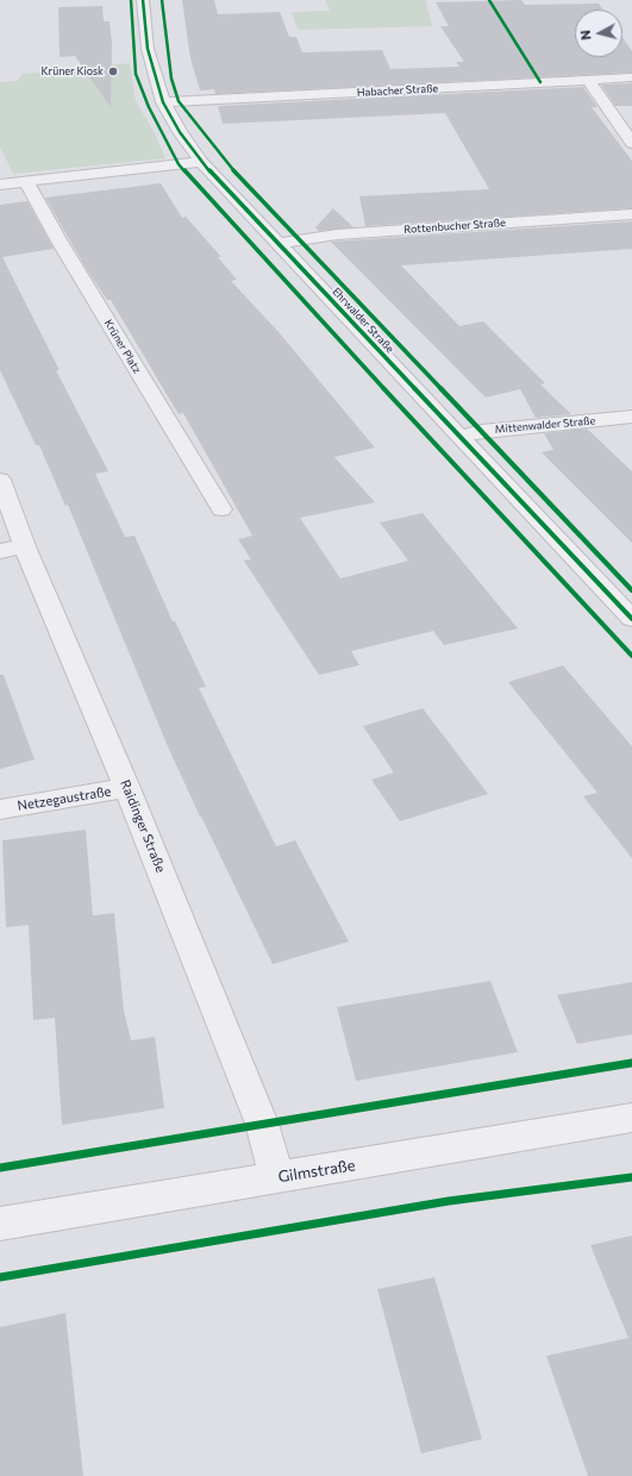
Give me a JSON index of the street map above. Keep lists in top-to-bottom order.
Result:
{
  "streets": {
    "street": [
      "Habacher Straße",
      "Rottenbucher Straße",
      "Ehrwalder Straße",
      "Krüner Platz",
      "Mittenwalder Straße",
      "Netzegaustraße",
      "Raidinger Straße",
      "Gilmstraße"
    ]
  },
  "crossings": [
    ["Habacher Straße", "Ehrwalder Straße"],
    ["Rottenbucher Straße", "Ehrwalder Straße"],
    ["Ehrwalder Straße", "Mittenwalder Straße"],
    ["Netzegaustraße", "Raidinger Straße"],
    ["Raidinger Straße", "Gilmstraße"]
  ],
  "places": ["Krüner Kiosk"],
  "north": "left"
}
